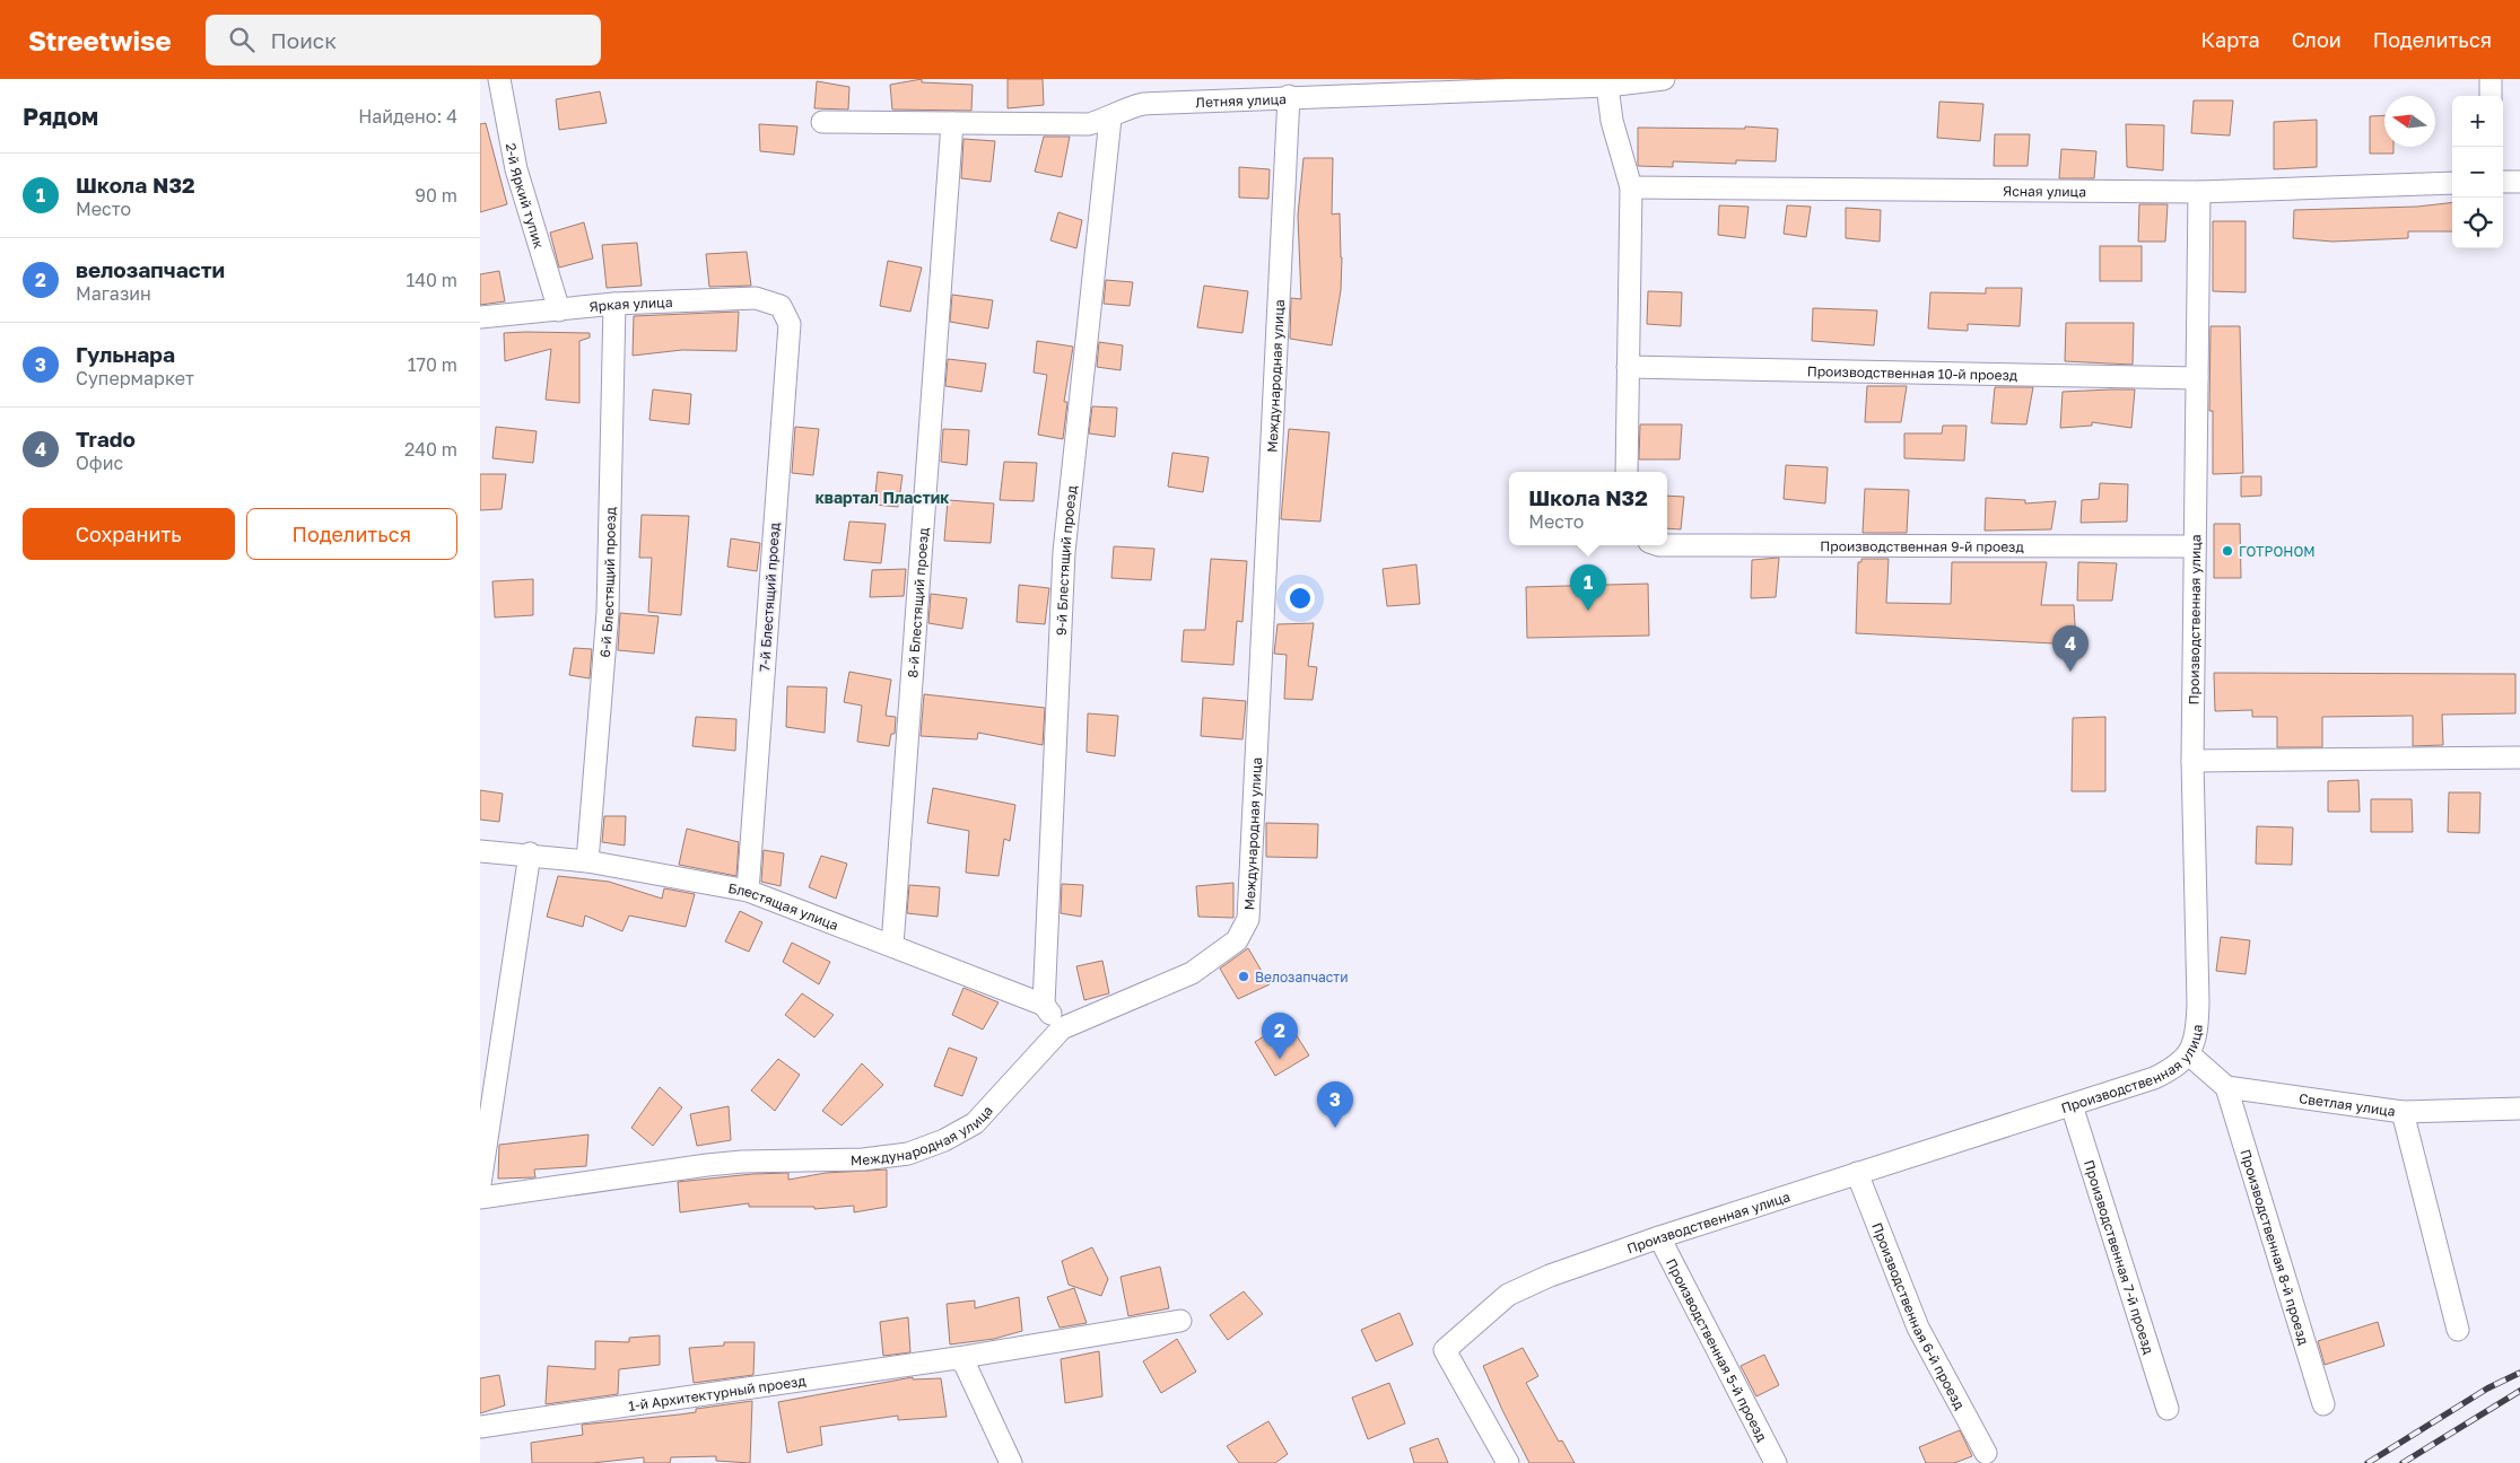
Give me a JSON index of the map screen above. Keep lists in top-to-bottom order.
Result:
{
  "streets": {
    "street": [
      "Летняя улица",
      "Ясная улица",
      "2-й Яркий тупик",
      "Яркая улица",
      "Производственная 10-й проезд",
      "Международная улица",
      "Производственная 9-й проезд",
      "9-й Блестящий проезд",
      "6-й Блестящий проезд",
      "7-й Блестящий проезд",
      "8-й Блестящий проезд",
      "Производственная улица",
      "Блестящая улица",
      "Светлая улица",
      "Производственная 8-й проезд",
      "Производственная 7-й проезд",
      "Производственная 6-й проезд",
      "Производственная 5-й проезд",
      "1-й Архитектурный проезд"
    ]
  },
  "crossings": [
    ["Летняя улица", "Международная улица"],
    ["Летняя улица", "9-й Блестящий проезд"],
    ["Летняя улица", "8-й Блестящий проезд"],
    ["Ясная улица", "Производственная улица"],
    ["2-й Яркий тупик", "Яркая улица"],
    ["Яркая улица", "6-й Блестящий проезд"],
    ["Яркая улица", "7-й Блестящий проезд"],
    ["Производственная 10-й проезд", "Производственная улица"],
    ["Производственная 9-й проезд", "Производственная улица"],
    ["9-й Блестящий проезд", "Блестящая улица"],
    ["6-й Блестящий проезд", "Блестящая улица"],
    ["7-й Блестящий проезд", "Блестящая улица"],
    ["8-й Блестящий проезд", "Блестящая улица"],
    ["Производственная улица", "Производственная 7-й проезд"],
    ["Производственная улица", "Производственная 6-й проезд"],
    ["Производственная улица", "Производственная 5-й проезд"],
    ["Светлая улица", "Производственная 8-й проезд"]
  ],
  "districts": ["квартал Пластик"],
  "places": ["ГОТРОНОМ", "Велозапчасти"],
  "north": "left",
  "page": {
    "header": "Streetwise",
    "search": "Поиск",
    "nav": ["Карта", "Слои", "Поделиться"],
    "heading": ["Рядом", "Найдено: 4"],
    "map_buttons": ["+", "−"],
    "list": [
      {
        "mark": "1",
        "name": "Школа N32",
        "note": "Место",
        "value": "90 m"
      },
      {
        "mark": "2",
        "name": "велозапчасти",
        "note": "Магазин",
        "value": "140 m"
      },
      {
        "mark": "3",
        "name": "Гульнара",
        "note": "Супермаркет",
        "value": "170 m"
      },
      {
        "mark": "4",
        "name": "Trado",
        "note": "Офис",
        "value": "240 m"
      }
    ],
    "popup": ["Школа N32", "Место"],
    "buttons": ["Сохранить", "Поделиться"],
    "pins": [
      "1",
      "4",
      "2",
      "3"
    ]
  }
}
